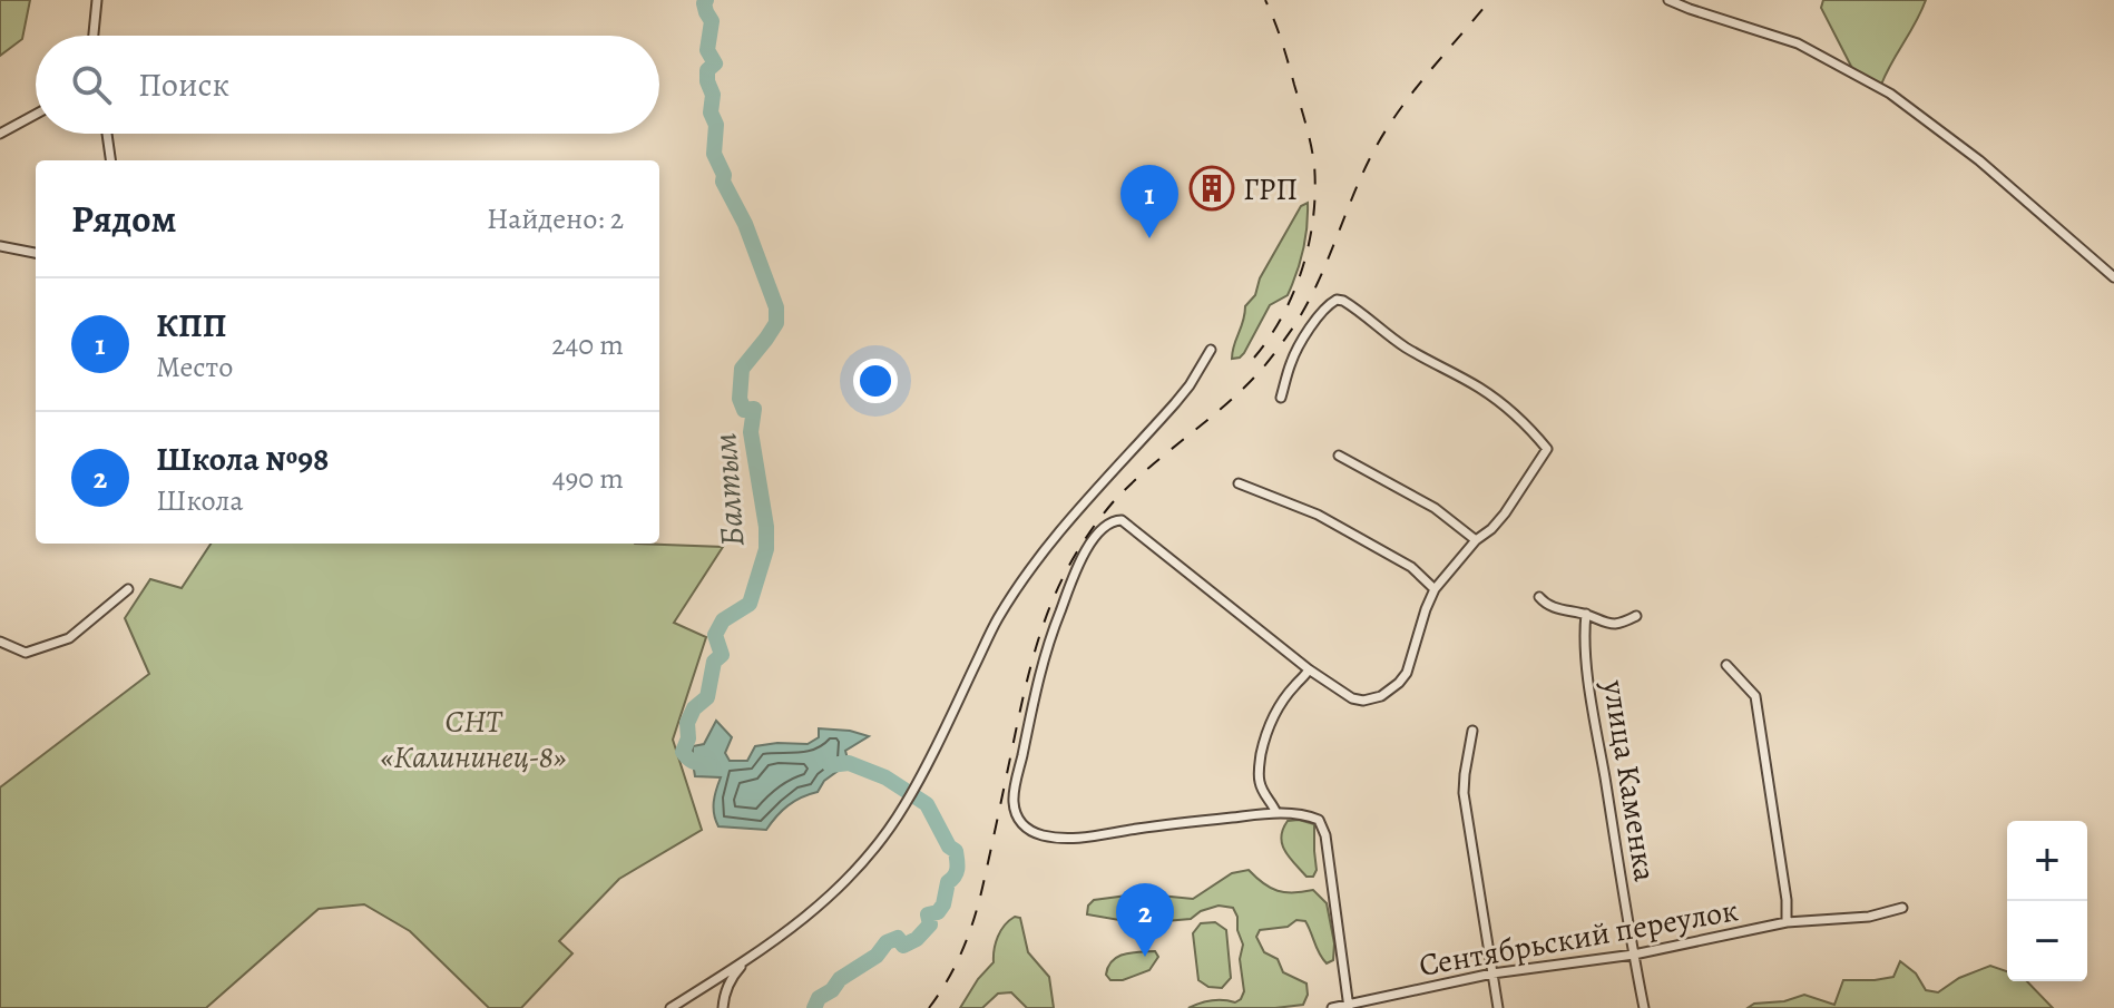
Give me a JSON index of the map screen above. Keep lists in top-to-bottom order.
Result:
{
  "streets": {
    "street": ["улица Каменка", "Сентябрьский переулок"]
  },
  "crossings": [
    ["улица Каменка", "Сентябрьский переулок"]
  ],
  "water": ["Балтым"],
  "parks": ["СНТ «Калининец-8»"],
  "places": {
    "building": ["ГРП"]
  },
  "page": {
    "search": "Поиск",
    "heading": ["Рядом", "Найдено: 2"],
    "pins": ["1", "2"],
    "list": [
      {
        "mark": "1",
        "name": "КПП",
        "note": "Место",
        "value": "240 m"
      },
      {
        "mark": "2",
        "name": "Школа №98",
        "note": "Школа",
        "value": "490 m"
      }
    ],
    "map_buttons": ["+", "−"]
  }
}
